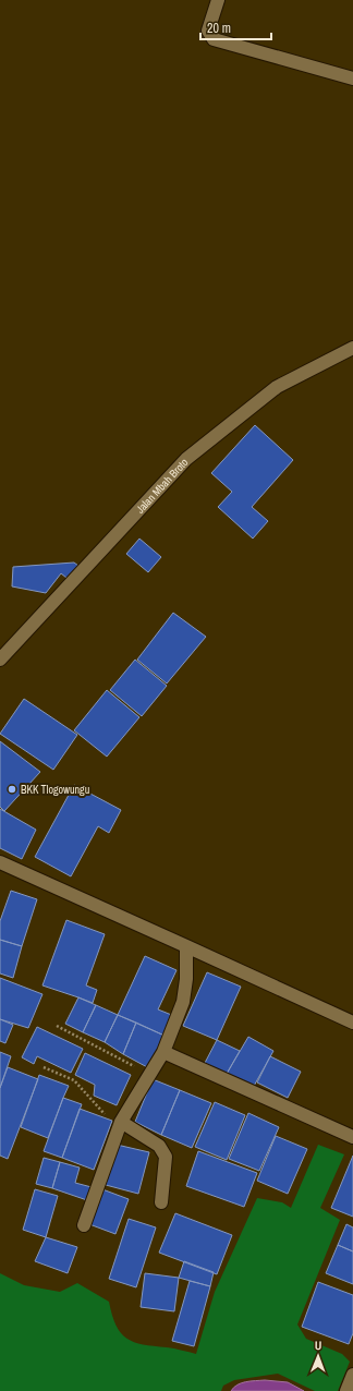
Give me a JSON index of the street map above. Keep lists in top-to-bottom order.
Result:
{
  "streets": {
    "street": ["Jalan Mbah Broto"]
  },
  "places": ["BKK Tlogowungu"],
  "scale_bar": "20 m",
  "north": "top"
}
